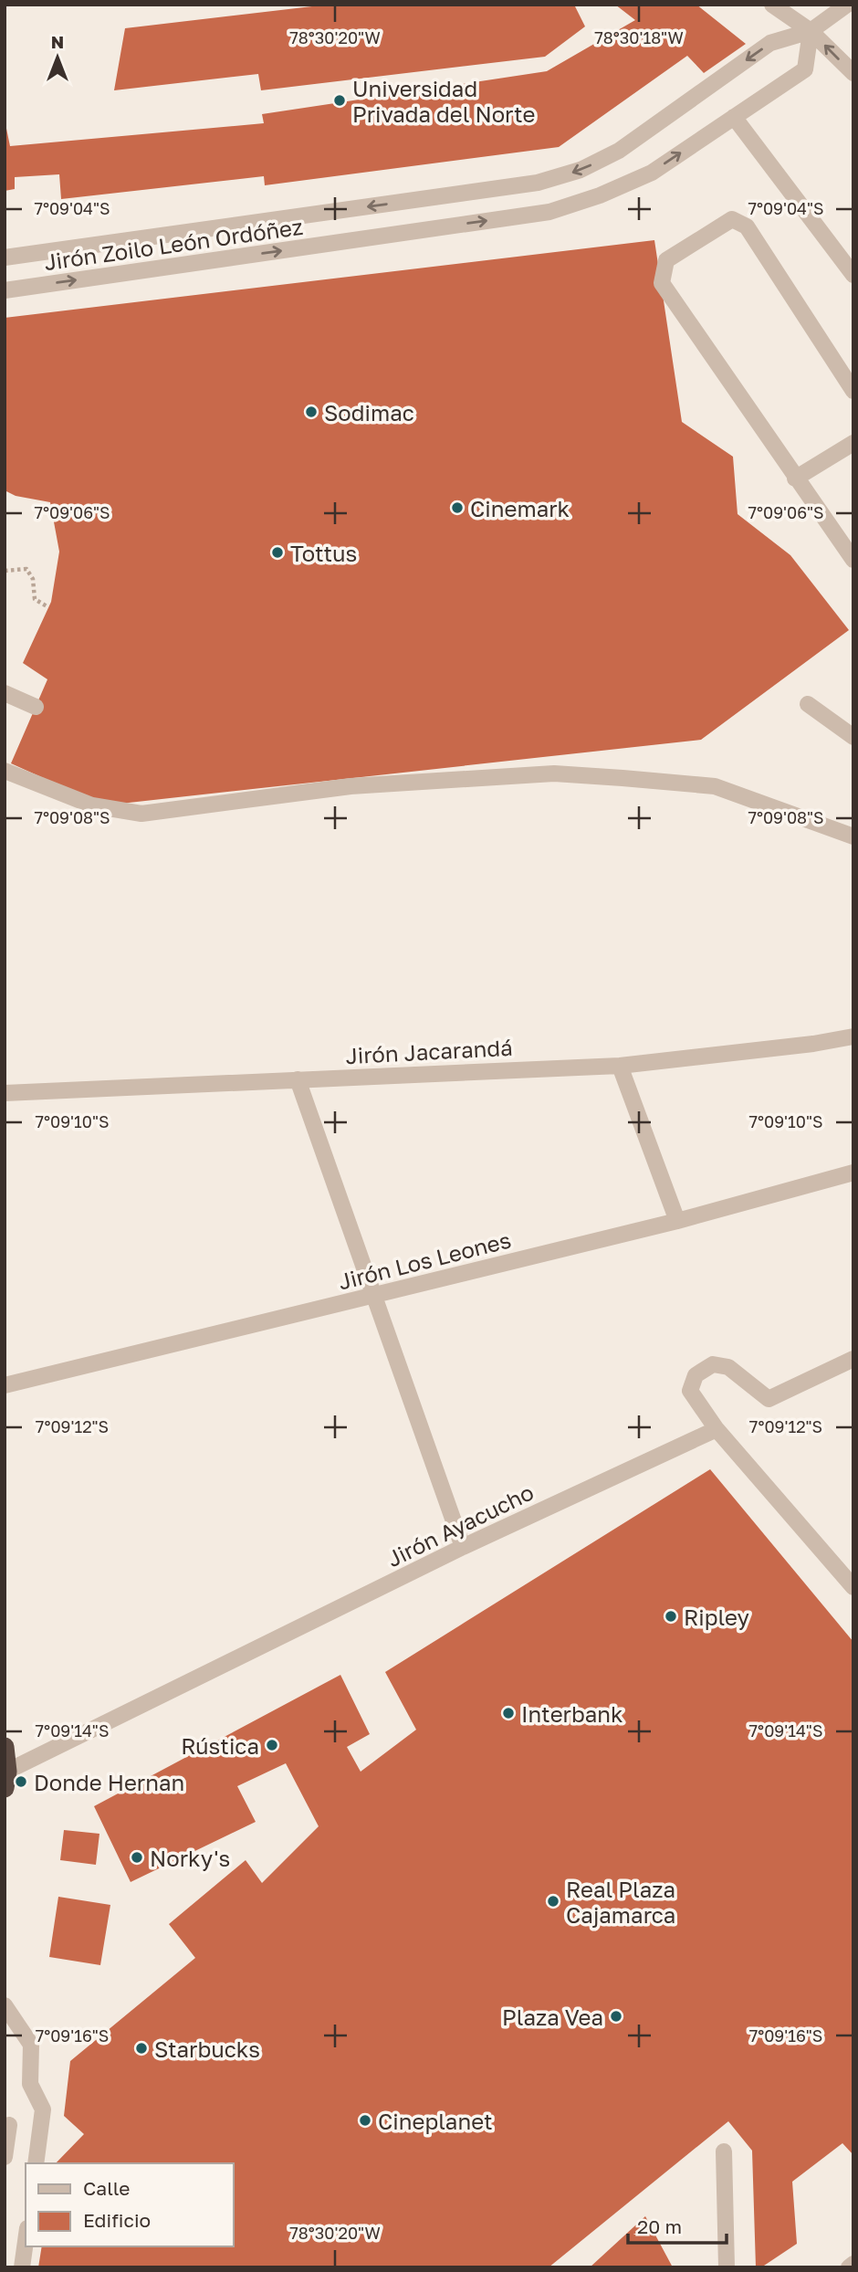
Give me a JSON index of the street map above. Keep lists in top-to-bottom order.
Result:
{
  "streets": {
    "street": [
      "Jirón Zoilo León Ordóñez",
      "Jirón Jacarandá",
      "Jirón Los Leones",
      "Jirón Ayacucho"
    ]
  },
  "places": [
    "Universidad Privada del Norte",
    "Sodimac",
    "Cinemark",
    "Tottus",
    "Ripley",
    "Interbank",
    "Rústica",
    "Donde Hernan",
    "Norky's",
    "Real Plaza Cajamarca",
    "Plaza Vea",
    "Starbucks",
    "Cineplanet"
  ],
  "legend": ["Calle", "Edificio"],
  "scale_bar": "20 m",
  "north": "top",
  "coordinates": [
    "78°30'20\"W",
    "78°30'18\"W",
    "7°09'04\"S",
    "7°09'06\"S",
    "7°09'08\"S",
    "7°09'10\"S",
    "7°09'12\"S",
    "7°09'14\"S",
    "7°09'16\"S"
  ]
}
